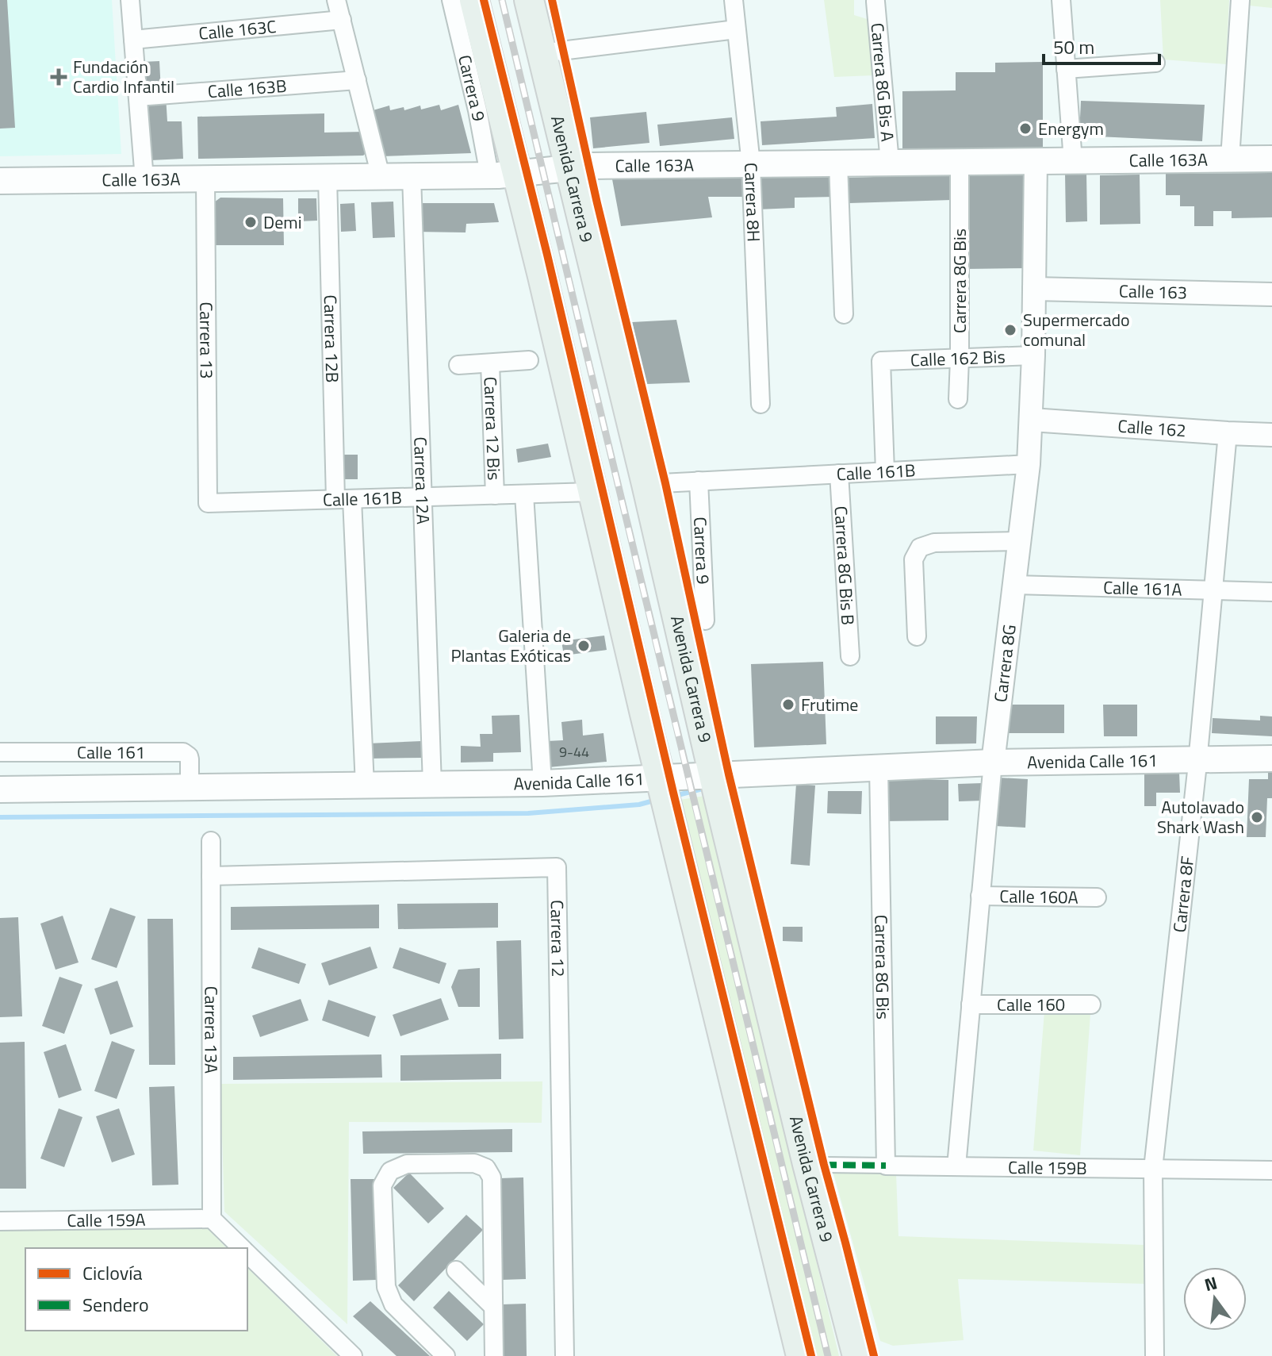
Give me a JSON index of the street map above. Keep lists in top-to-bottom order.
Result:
{
  "streets": {
    "main road": ["Calle 163A", "Avenida Carrera 9", "Avenida Calle 161"],
    "street": [
      "Calle 163C",
      "Carrera 8G Bis A",
      "Carrera 9",
      "Calle 163B",
      "Carrera 8H",
      "Carrera 8G Bis",
      "Calle 163",
      "Carrera 12B",
      "Carrera 13",
      "Calle 162 Bis",
      "Calle 162",
      "Carrera 12 Bis",
      "Calle 161B",
      "Carrera 12A",
      "Carrera 8G Bis B",
      "Calle 161A",
      "Carrera 8G",
      "Calle 161",
      "Carrera 8F",
      "Calle 160A",
      "Carrera 12",
      "Calle 160",
      "Carrera 13A",
      "Calle 159B",
      "Calle 159A"
    ]
  },
  "crossings": [
    ["Carrera 8G Bis A", "Calle 163A"],
    ["Carrera 9", "Calle 163A"],
    ["Carrera 9", "Calle 161B"],
    ["Calle 163A", "Avenida Carrera 9"],
    ["Calle 163A", "Carrera 8H"],
    ["Calle 163A", "Carrera 8G Bis"],
    ["Calle 163A", "Carrera 12B"],
    ["Calle 163A", "Carrera 13"],
    ["Calle 163A", "Carrera 12A"],
    ["Calle 163A", "Carrera 8G"],
    ["Avenida Carrera 9", "Calle 161B"],
    ["Avenida Carrera 9", "Avenida Calle 161"],
    ["Carrera 8G Bis", "Calle 162 Bis"],
    ["Carrera 8G Bis", "Avenida Calle 161"],
    ["Carrera 8G Bis", "Calle 159B"],
    ["Calle 163", "Carrera 8G"],
    ["Carrera 12B", "Calle 161B"],
    ["Carrera 12B", "Avenida Calle 161"],
    ["Carrera 13", "Calle 161B"],
    ["Calle 162 Bis", "Calle 161B"],
    ["Calle 162 Bis", "Carrera 8G"],
    ["Calle 162", "Carrera 8G"],
    ["Calle 162", "Carrera 8F"],
    ["Carrera 12 Bis", "Calle 161B"],
    ["Calle 161B", "Carrera 12A"],
    ["Calle 161B", "Carrera 8G Bis B"],
    ["Calle 161B", "Carrera 8G"],
    ["Carrera 12A", "Avenida Calle 161"],
    ["Calle 161A", "Carrera 8G"],
    ["Calle 161A", "Carrera 8F"],
    ["Carrera 8G", "Avenida Calle 161"],
    ["Carrera 8G", "Calle 160A"],
    ["Carrera 8G", "Calle 160"],
    ["Carrera 8G", "Calle 159B"],
    ["Calle 161", "Avenida Calle 161"],
    ["Avenida Calle 161", "Carrera 8F"],
    ["Carrera 8F", "Calle 159B"],
    ["Carrera 12", "Carrera 13A"],
    ["Carrera 13A", "Calle 159A"]
  ],
  "places": {
    "health": ["Fundación Cardio Infantil"],
    "other": [
      "Energym",
      "Demi",
      "Supermercado comunal",
      "Galeria de Plantas Exóticas",
      "Frutime",
      "Autolavado Shark Wash"
    ]
  },
  "house_numbers": ["9-44"],
  "legend": ["Ciclovía", "Sendero"],
  "scale_bar": "50 m",
  "north": "top"
}
